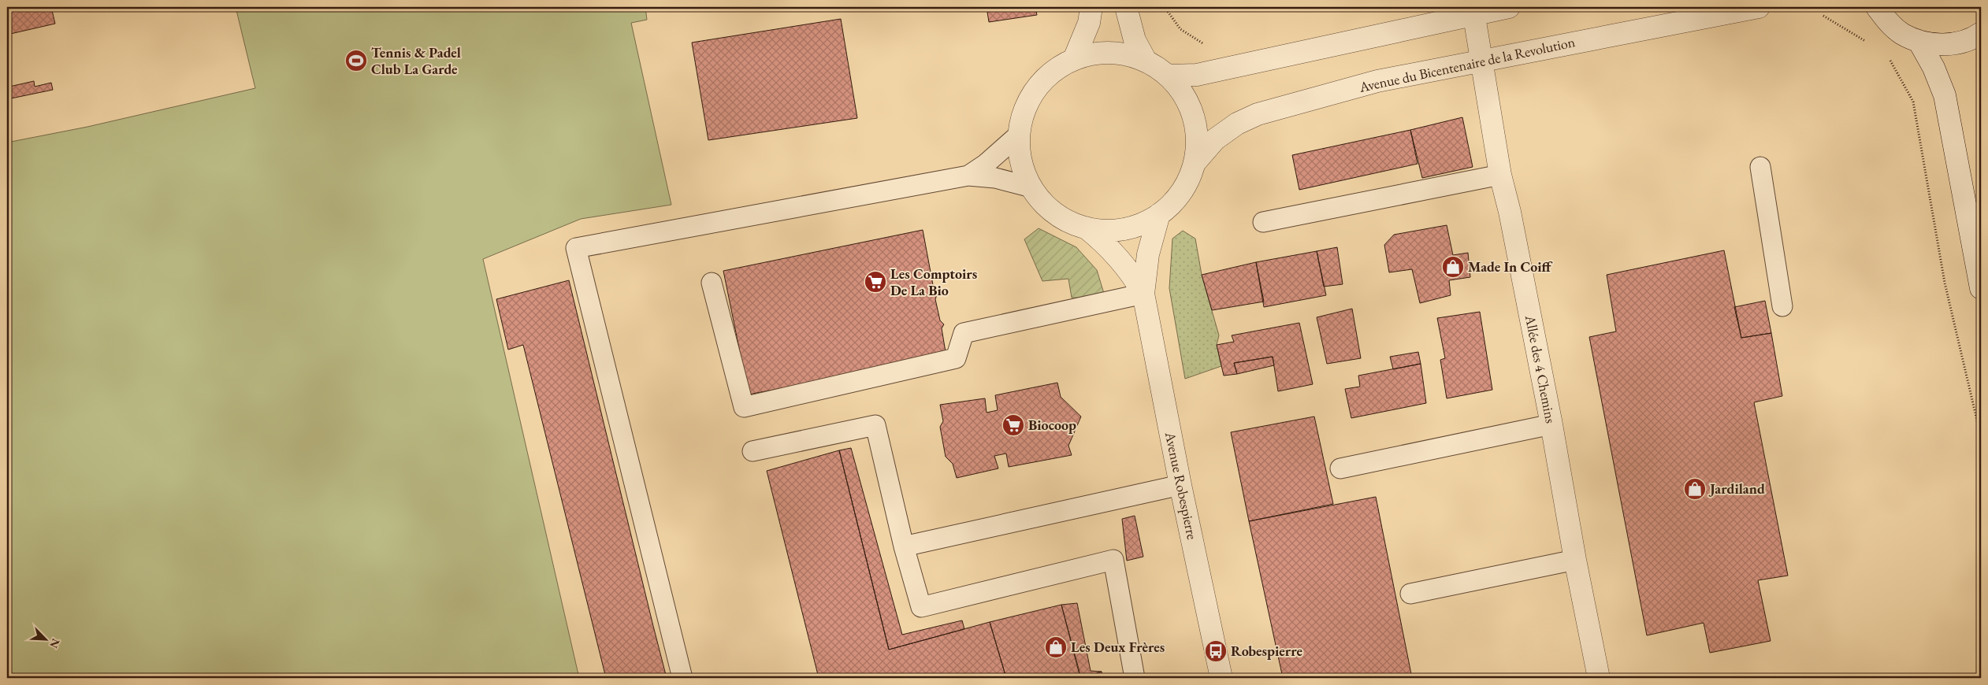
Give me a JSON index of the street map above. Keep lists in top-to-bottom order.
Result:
{
  "streets": {
    "street": ["Avenue du Bicentenaire de la Revolution", "Allée des 4 Chemins", "Avenue Robespierre"]
  },
  "crossings": [
    ["Avenue du Bicentenaire de la Revolution", "Allée des 4 Chemins"]
  ],
  "places": {
    "sports": ["Tennis & Padel Club La Garde"],
    "shop": ["Made In Coiff", "Jardiland", "Les Deux Frères"],
    "supermarket": ["Les Comptoirs De La Bio", "Biocoop"],
    "bus stop": ["Robespierre"]
  },
  "north": "bottom right"
}
